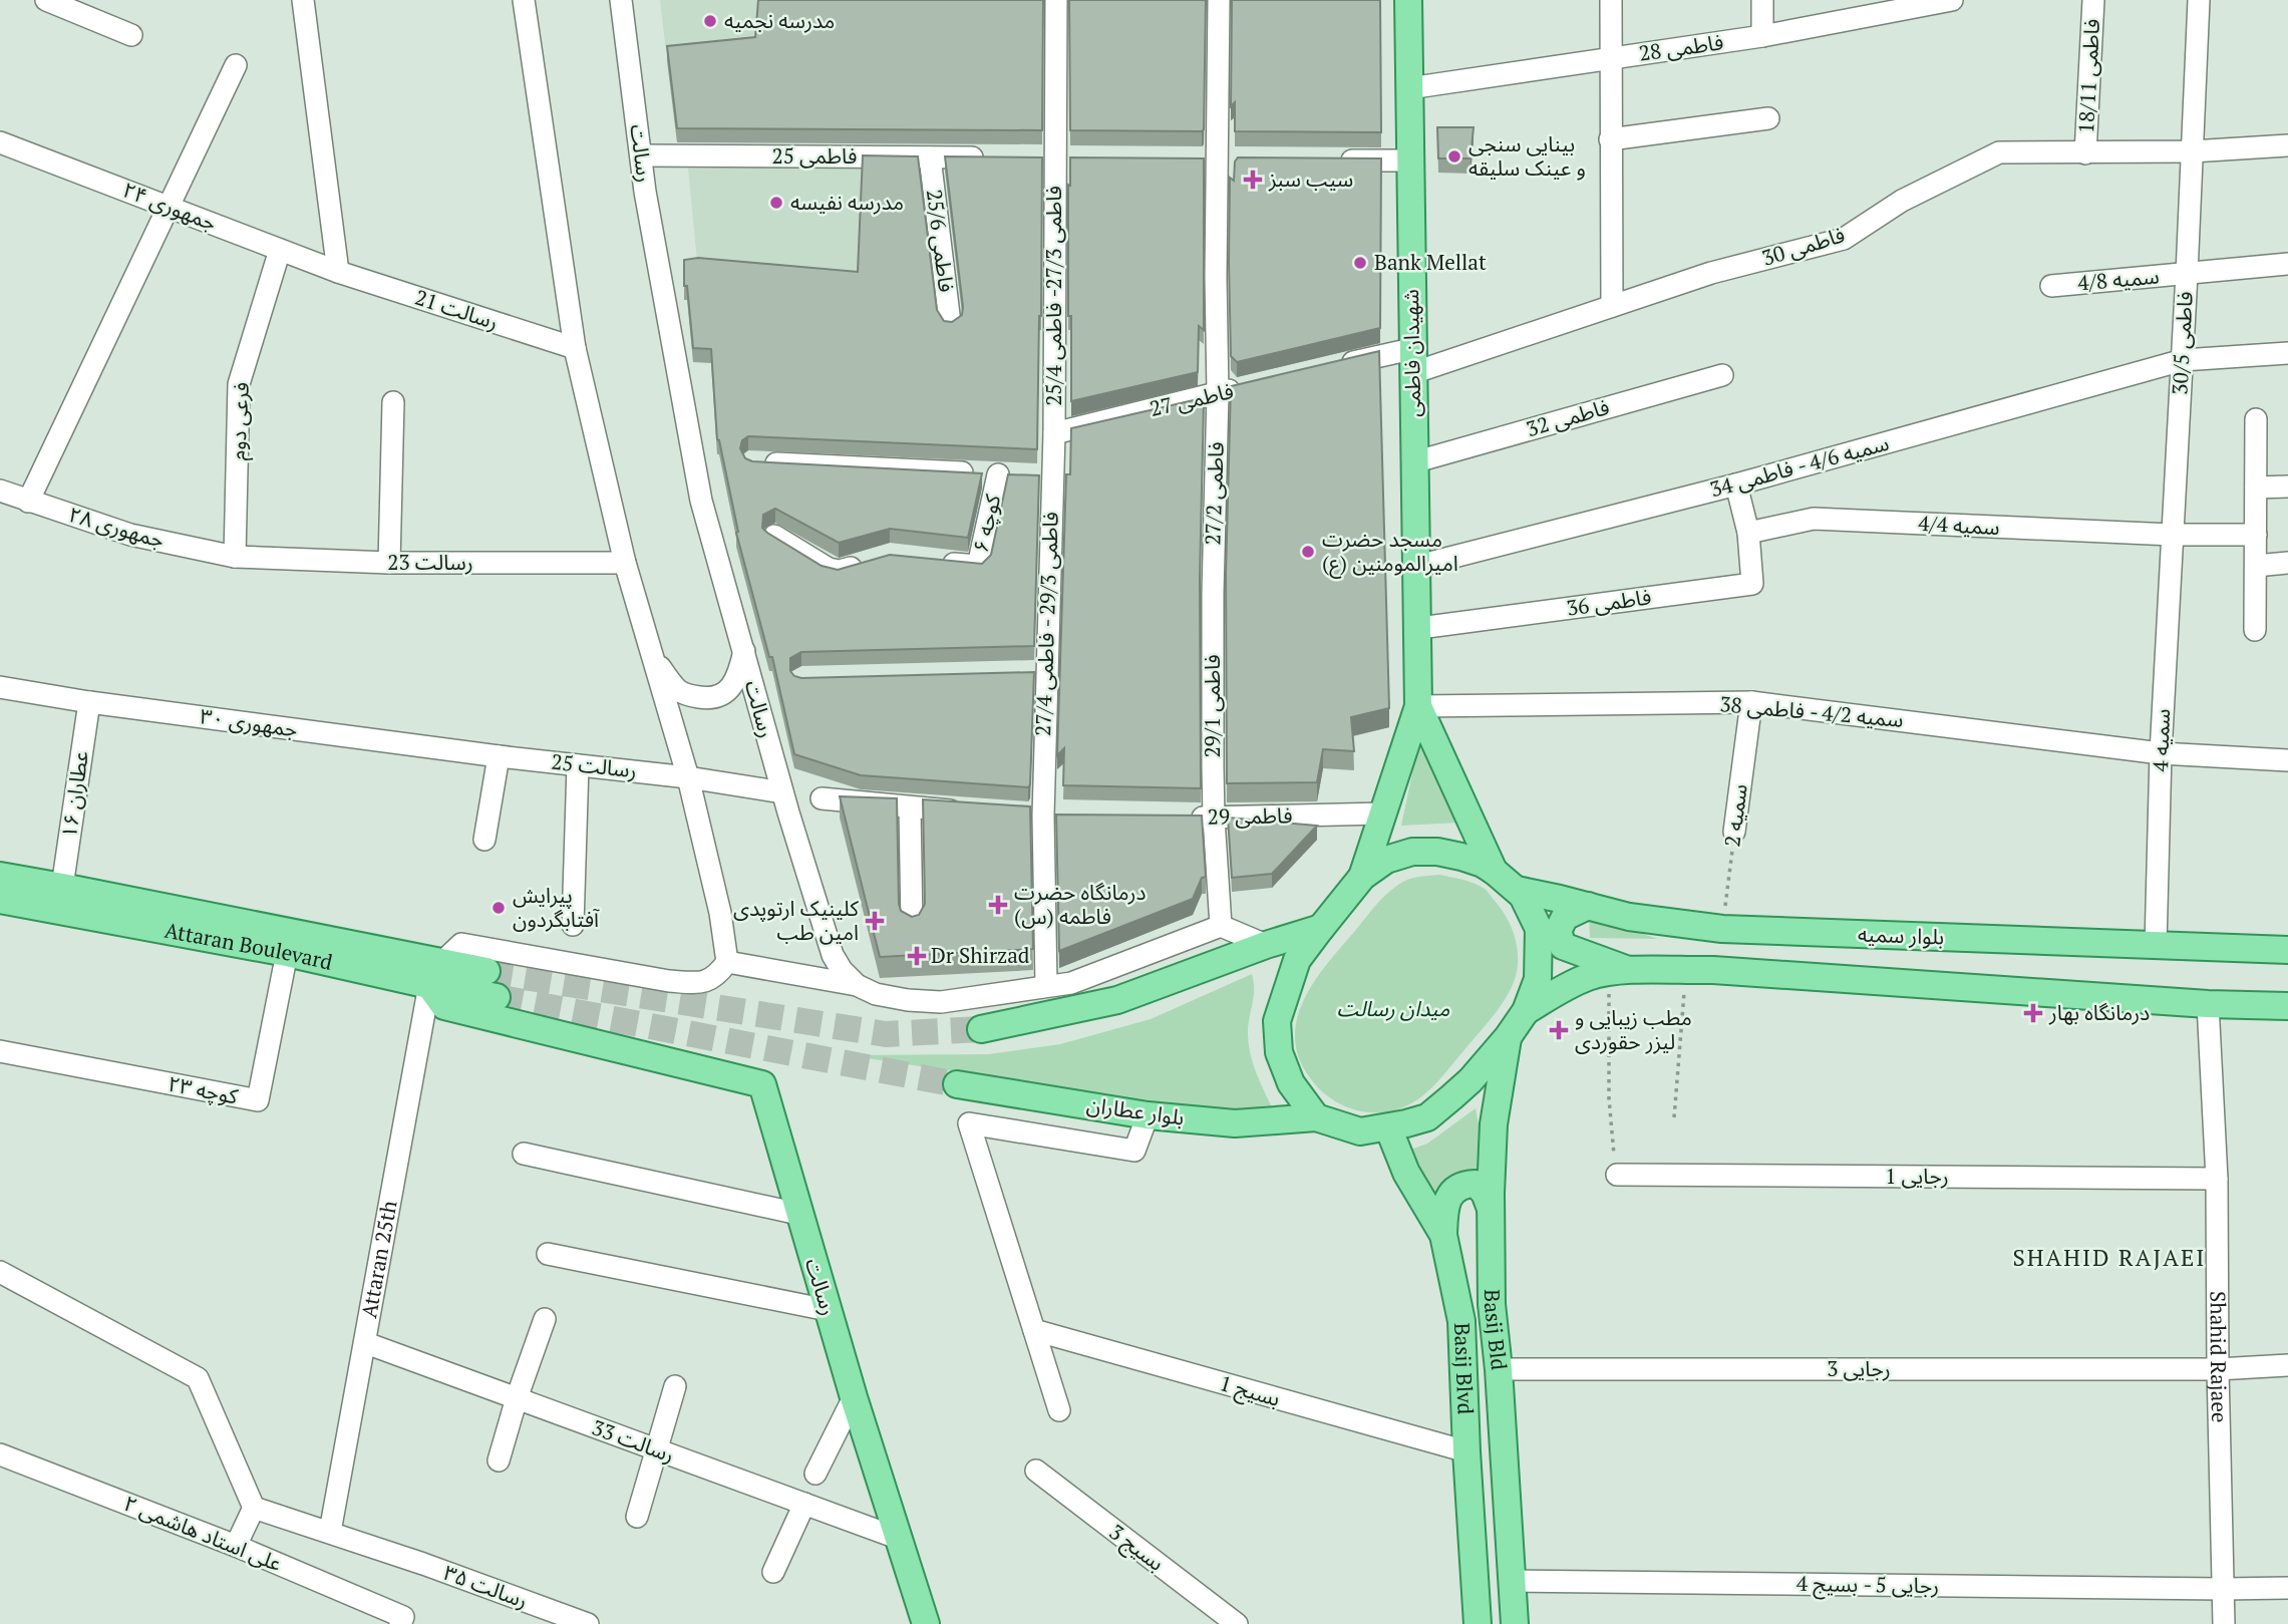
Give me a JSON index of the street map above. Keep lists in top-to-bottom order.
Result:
{
  "streets": {
    "main road": [
      "رسالت",
      "شهیدان فاطمی",
      "بلوار سمیه",
      "Attaran Boulevard",
      "بلوار عطاران",
      "Basij Bld",
      "Basij Blvd"
    ],
    "street": [
      "فاطمی 28",
      "فاطمی 18/11",
      "فاطمی 25",
      "جمهوری ۲۴",
      "فاطمی 25/6",
      "فاطمی 30",
      "سمیه 4/8",
      "فاطمی 27/3- فاطمی 25/4",
      "رسالت 21",
      "فاطمی 30/5",
      "فاطمی 27",
      "فاطمی 32",
      "فرعی دوم",
      "سمیه 4/6 - فاطمی 34",
      "فاطمی 27/2",
      "کوچه ۶",
      "سمیه 4/4",
      "جمهوری ۲۸",
      "رسالت 23",
      "فاطمی 36",
      "فاطمی 29/3 - فاطمی 27/4",
      "فاطمی 29/1",
      "سمیه 4/2 - فاطمی 38",
      "جمهوری ۳۰",
      "سمیه 4",
      "رسالت 25",
      "عطاران ۱۶",
      "سمیه 2",
      "فاطمی 29",
      "کوچه ۲۳",
      "رجایی 1",
      "Attaran 25th",
      "Shahid Rajaee",
      "رجایی 3",
      "بسیج 1",
      "رسالت 33",
      "علی استاد هاشمی ۲",
      "بسیج 3",
      "رجایی 5 - بسیج 4",
      "رسالت ۳۵"
    ]
  },
  "crossings": [
    ["فاطمی 28", "شهیدان فاطمی"],
    ["فاطمی 18/11", "فاطمی 30"],
    ["رسالت", "فاطمی 25"],
    ["رسالت", "رسالت 25"],
    ["رسالت", "Attaran Boulevard"],
    ["رسالت", "Attaran 25th"],
    ["رسالت", "رسالت 33"],
    ["فاطمی 25", "فاطمی 25/6"],
    ["جمهوری ۲۴", "رسالت 21"],
    ["جمهوری ۲۴", "فرعی دوم"],
    ["فاطمی 30", "فاطمی 30/5"],
    ["فاطمی 30", "شهیدان فاطمی"],
    ["سمیه 4/8", "فاطمی 30/5"],
    ["فاطمی 27/3- فاطمی 25/4", "فاطمی 27"],
    ["فاطمی 27/3- فاطمی 25/4", "فاطمی 29/3 - فاطمی 27/4"],
    ["فاطمی 30/5", "سمیه 4/6 - فاطمی 34"],
    ["فاطمی 30/5", "سمیه 4/4"],
    ["فاطمی 30/5", "سمیه 4"],
    ["شهیدان فاطمی", "فاطمی 32"],
    ["شهیدان فاطمی", "سمیه 4/6 - فاطمی 34"],
    ["شهیدان فاطمی", "فاطمی 36"],
    ["شهیدان فاطمی", "سمیه 4/2 - فاطمی 38"],
    ["فاطمی 27", "فاطمی 27/2"],
    ["فاطمی 27", "فاطمی 29/3 - فاطمی 27/4"],
    ["فرعی دوم", "جمهوری ۲۸"],
    ["فرعی دوم", "رسالت 23"],
    ["فاطمی 27/2", "فاطمی 29/1"],
    ["سمیه 4/4", "فاطمی 36"],
    ["سمیه 4/4", "سمیه 4"],
    ["جمهوری ۲۸", "رسالت 23"],
    ["فاطمی 29/1", "فاطمی 29"],
    ["سمیه 4/2 - فاطمی 38", "سمیه 4"],
    ["سمیه 4/2 - فاطمی 38", "سمیه 2"],
    ["جمهوری ۳۰", "رسالت 25"],
    ["جمهوری ۳۰", "عطاران ۱۶"],
    ["سمیه 4", "بلوار سمیه"],
    ["عطاران ۱۶", "Attaran Boulevard"],
    ["سمیه 2", "بلوار سمیه"],
    ["Attaran Boulevard", "کوچه ۲۳"],
    ["Attaran Boulevard", "Attaran 25th"],
    ["رجایی 1", "Shahid Rajaee"],
    ["Attaran 25th", "رسالت 33"],
    ["Attaran 25th", "رسالت ۳۵"],
    ["Basij Bld", "رجایی 3"],
    ["Basij Bld", "رجایی 5 - بسیج 4"],
    ["Shahid Rajaee", "رجایی 3"],
    ["Shahid Rajaee", "رجایی 5 - بسیج 4"],
    ["Basij Blvd", "بسیج 1"]
  ],
  "districts": ["SHAHID RAJAEI"],
  "parks": ["میدان رسالت"],
  "places": {
    "other": [
      "مدرسه نجمیه",
      "بینایی سنجی و عینک سلیقه",
      "مدرسه نفیسه",
      "Bank Mellat",
      "مسجد حضرت امیرالمومنین (ع)",
      "پیرایش آفتابگردون"
    ],
    "health": [
      "سیب سبز",
      "درمانگاه حضرت فاطمه (س)",
      "کلینیک ارتوپدی امین طب",
      "Dr Shirzad",
      "درمانگاه بهار",
      "مطب زیبایی و لیزر حقوردی"
    ]
  }
}
